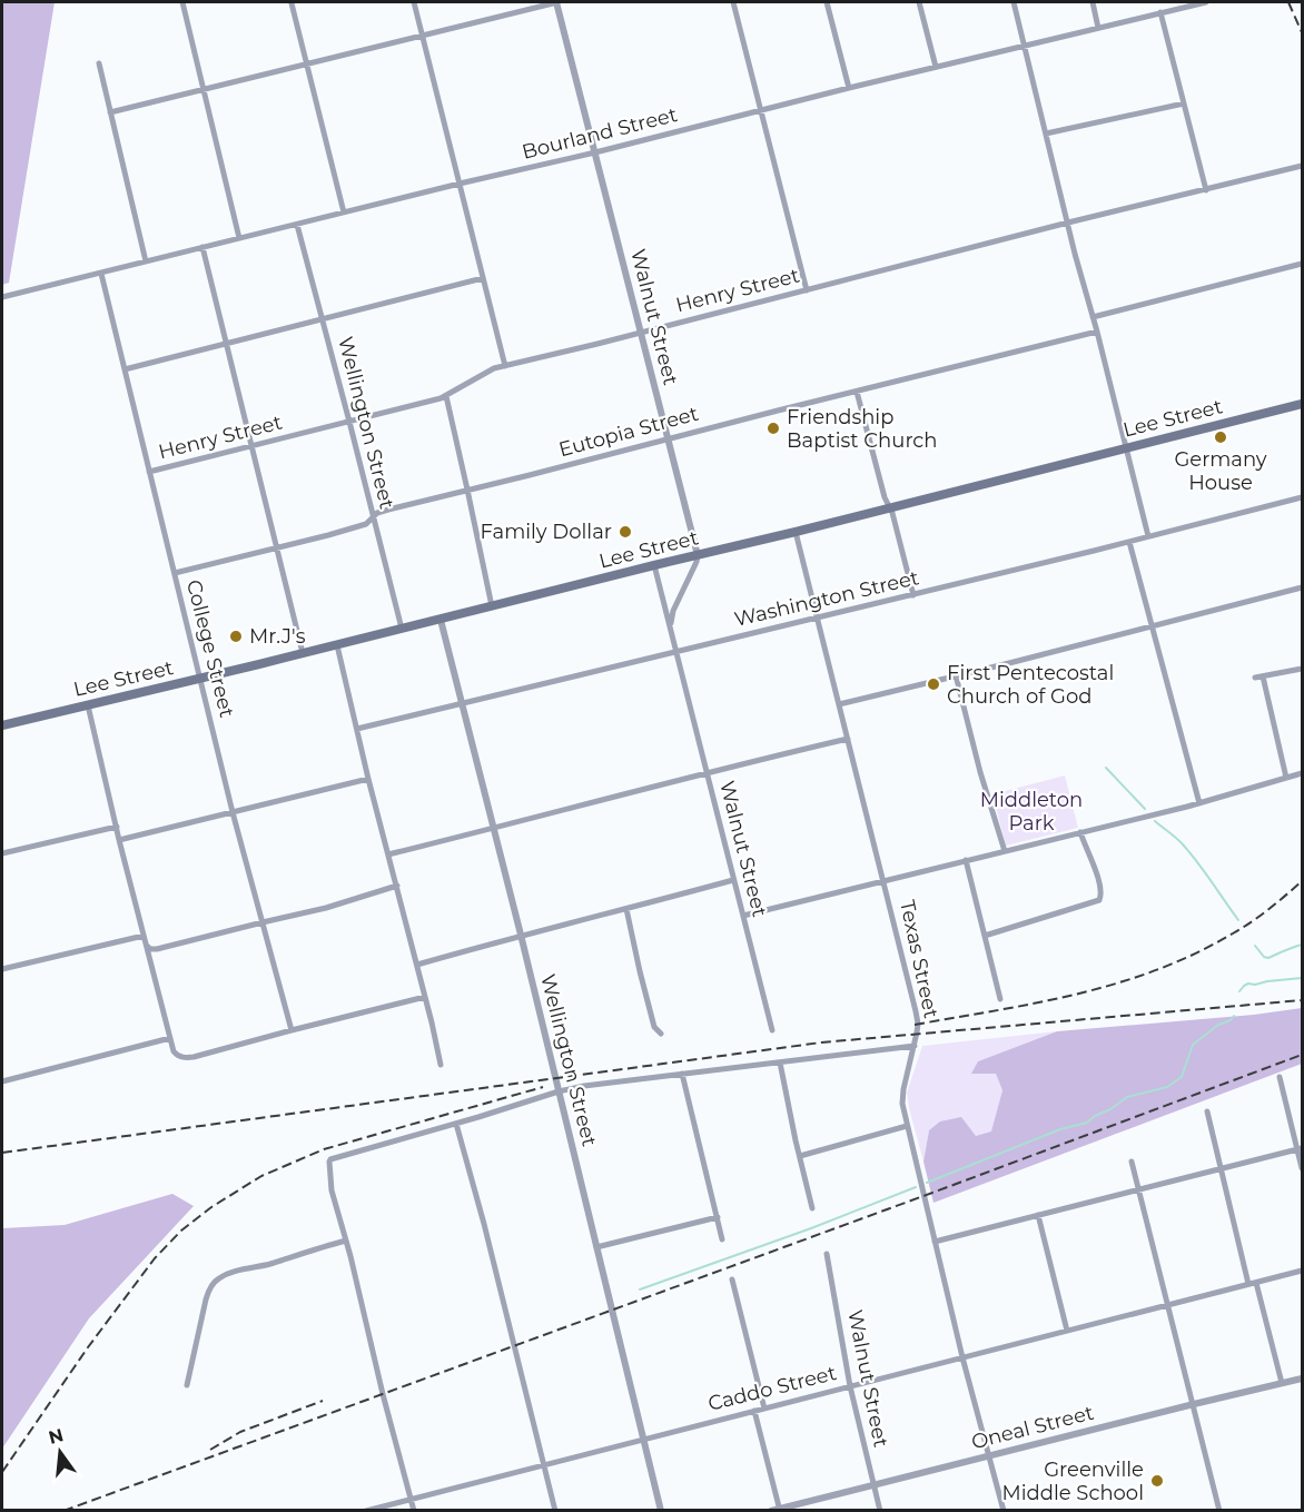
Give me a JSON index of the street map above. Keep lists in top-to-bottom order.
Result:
{
  "streets": {
    "main road": ["Lee Street"],
    "street": [
      "Bourland Street",
      "Henry Street",
      "Walnut Street",
      "Wellington Street",
      "Eutopia Street",
      "Washington Street",
      "College Street",
      "Texas Street",
      "Caddo Street",
      "Oneal Street"
    ]
  },
  "crossings": [
    ["Bourland Street", "Walnut Street"],
    ["Bourland Street", "Wellington Street"],
    ["Bourland Street", "College Street"],
    ["Henry Street", "Walnut Street"],
    ["Henry Street", "Wellington Street"],
    ["Henry Street", "College Street"],
    ["Walnut Street", "Lee Street"],
    ["Walnut Street", "Eutopia Street"],
    ["Walnut Street", "Washington Street"],
    ["Walnut Street", "Caddo Street"],
    ["Walnut Street", "Oneal Street"],
    ["Lee Street", "Wellington Street"],
    ["Lee Street", "College Street"],
    ["Lee Street", "Texas Street"],
    ["Wellington Street", "Eutopia Street"],
    ["Wellington Street", "Washington Street"],
    ["Wellington Street", "Caddo Street"],
    ["Eutopia Street", "College Street"],
    ["Washington Street", "Texas Street"],
    ["Texas Street", "Caddo Street"],
    ["Texas Street", "Oneal Street"]
  ],
  "parks": ["Middleton Park"],
  "places": [
    "Friendship Baptist Church",
    "Germany House",
    "Family Dollar",
    "Mr.J's",
    "First Pentecostal Church of God",
    "Greenville Middle School"
  ],
  "north": "top"
}
